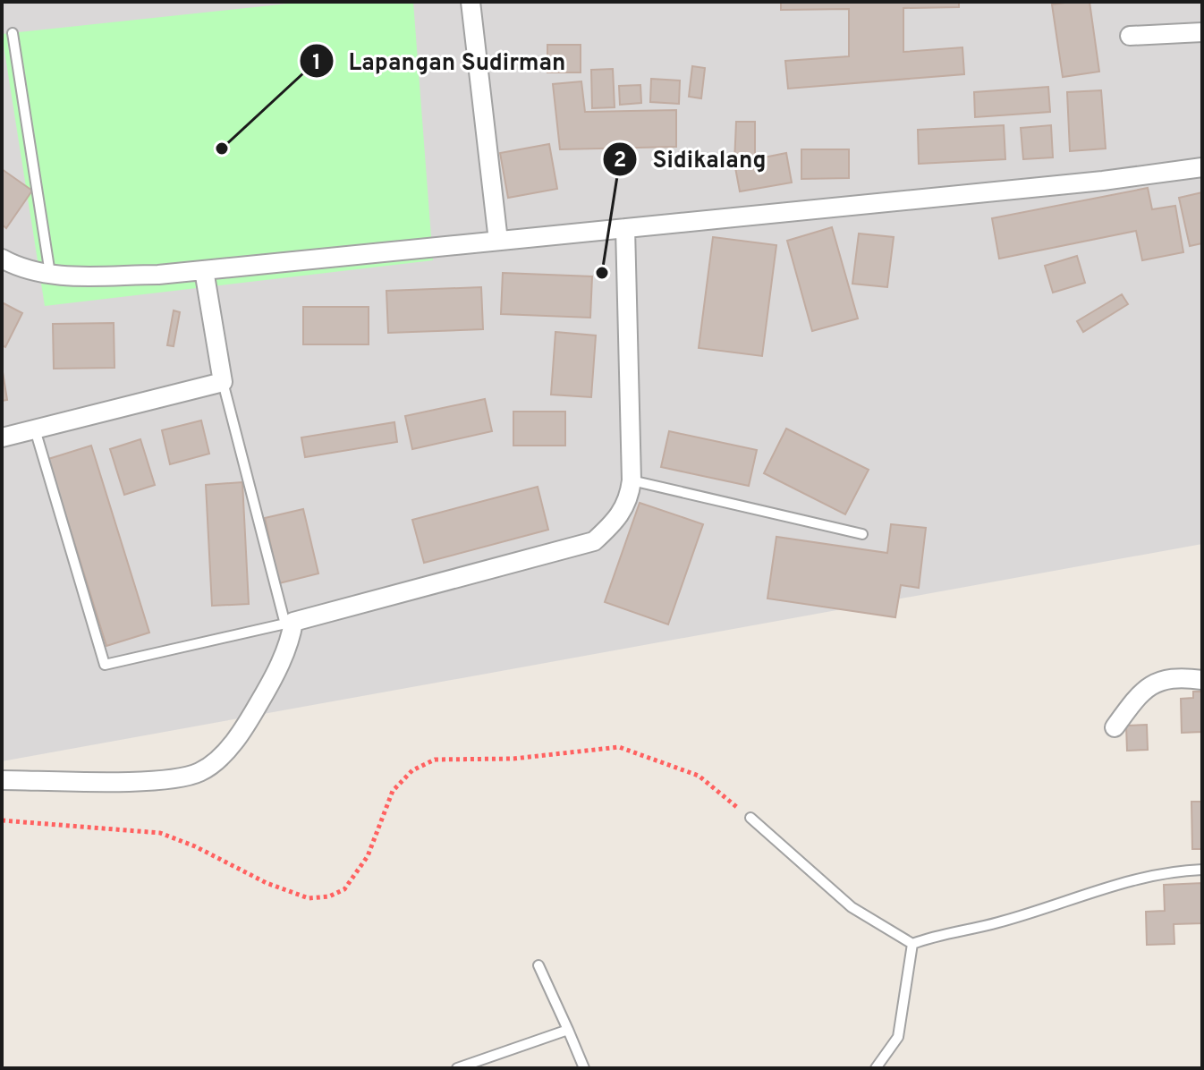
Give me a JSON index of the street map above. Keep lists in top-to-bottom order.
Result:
{
  "places": ["Lapangan Sudirman", "Sidikalang"]
}
